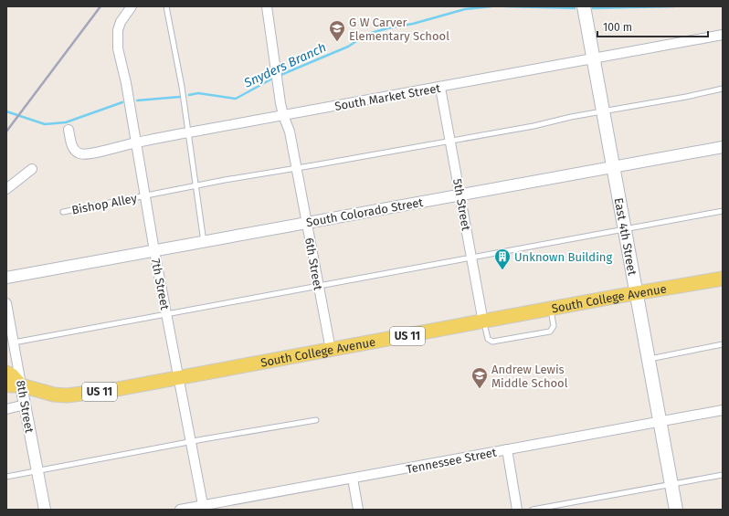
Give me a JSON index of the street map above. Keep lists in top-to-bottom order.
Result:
{
  "streets": {
    "main road": ["East 4th Street", "South College Avenue", "US 11"],
    "street": [
      "South Market Street",
      "5th Street",
      "South Colorado Street",
      "6th Street",
      "7th Street",
      "8th Street",
      "Tennessee Street"
    ],
    "lane": ["Bishop Alley"]
  },
  "crossings": [
    ["South Market Street", "5th Street"],
    ["South Market Street", "East 4th Street"],
    ["South Market Street", "6th Street"],
    ["South Market Street", "7th Street"],
    ["Bishop Alley", "5th Street"],
    ["Bishop Alley", "East 4th Street"],
    ["Bishop Alley", "6th Street"],
    ["Bishop Alley", "7th Street"],
    ["5th Street", "South Colorado Street"],
    ["5th Street", "South College Avenue"],
    ["South Colorado Street", "East 4th Street"],
    ["South Colorado Street", "6th Street"],
    ["South Colorado Street", "7th Street"],
    ["East 4th Street", "South College Avenue"],
    ["East 4th Street", "Tennessee Street"],
    ["6th Street", "South College Avenue"],
    ["7th Street", "South College Avenue"],
    ["7th Street", "Tennessee Street"],
    ["South College Avenue", "US 11"],
    ["South College Avenue", "8th Street"],
    ["US 11", "8th Street"]
  ],
  "water": ["Snyders Branch"],
  "places": {
    "school or university": ["G W Carver Elementary School", "Andrew Lewis Middle School"],
    "building": ["Unknown Building"]
  },
  "scale_bar": "100 m"
}
